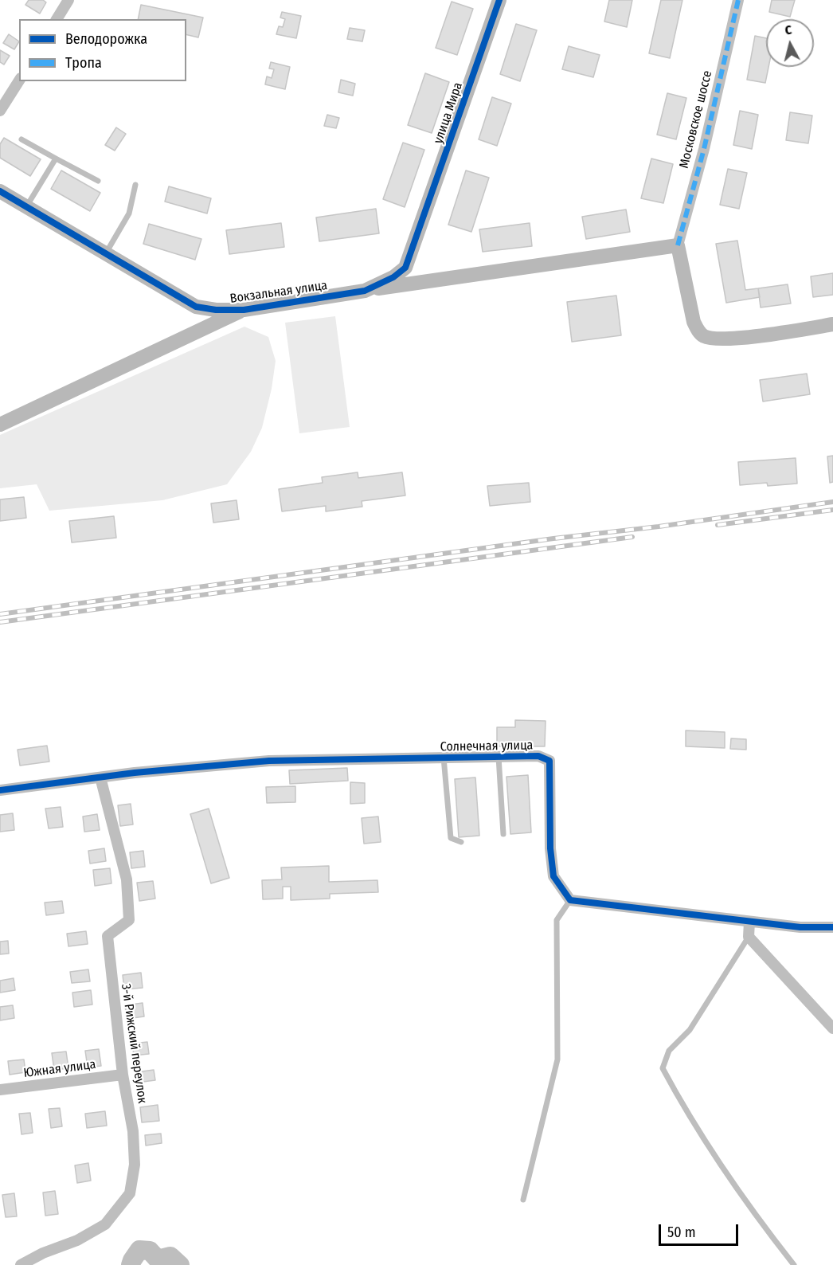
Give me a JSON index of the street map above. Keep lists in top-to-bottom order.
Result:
{
  "streets": {
    "street": [
      "улица Мира",
      "Московское шоссе",
      "Вокзальная улица",
      "Солнечная улица",
      "3-й Рижский переулок",
      "Южная улица"
    ]
  },
  "crossings": [
    ["улица Мира", "Вокзальная улица"],
    ["Солнечная улица", "3-й Рижский переулок"],
    ["3-й Рижский переулок", "Южная улица"]
  ],
  "legend": ["Велодорожка", "Тропа"],
  "scale_bar": "50 m",
  "north": "top"
}
